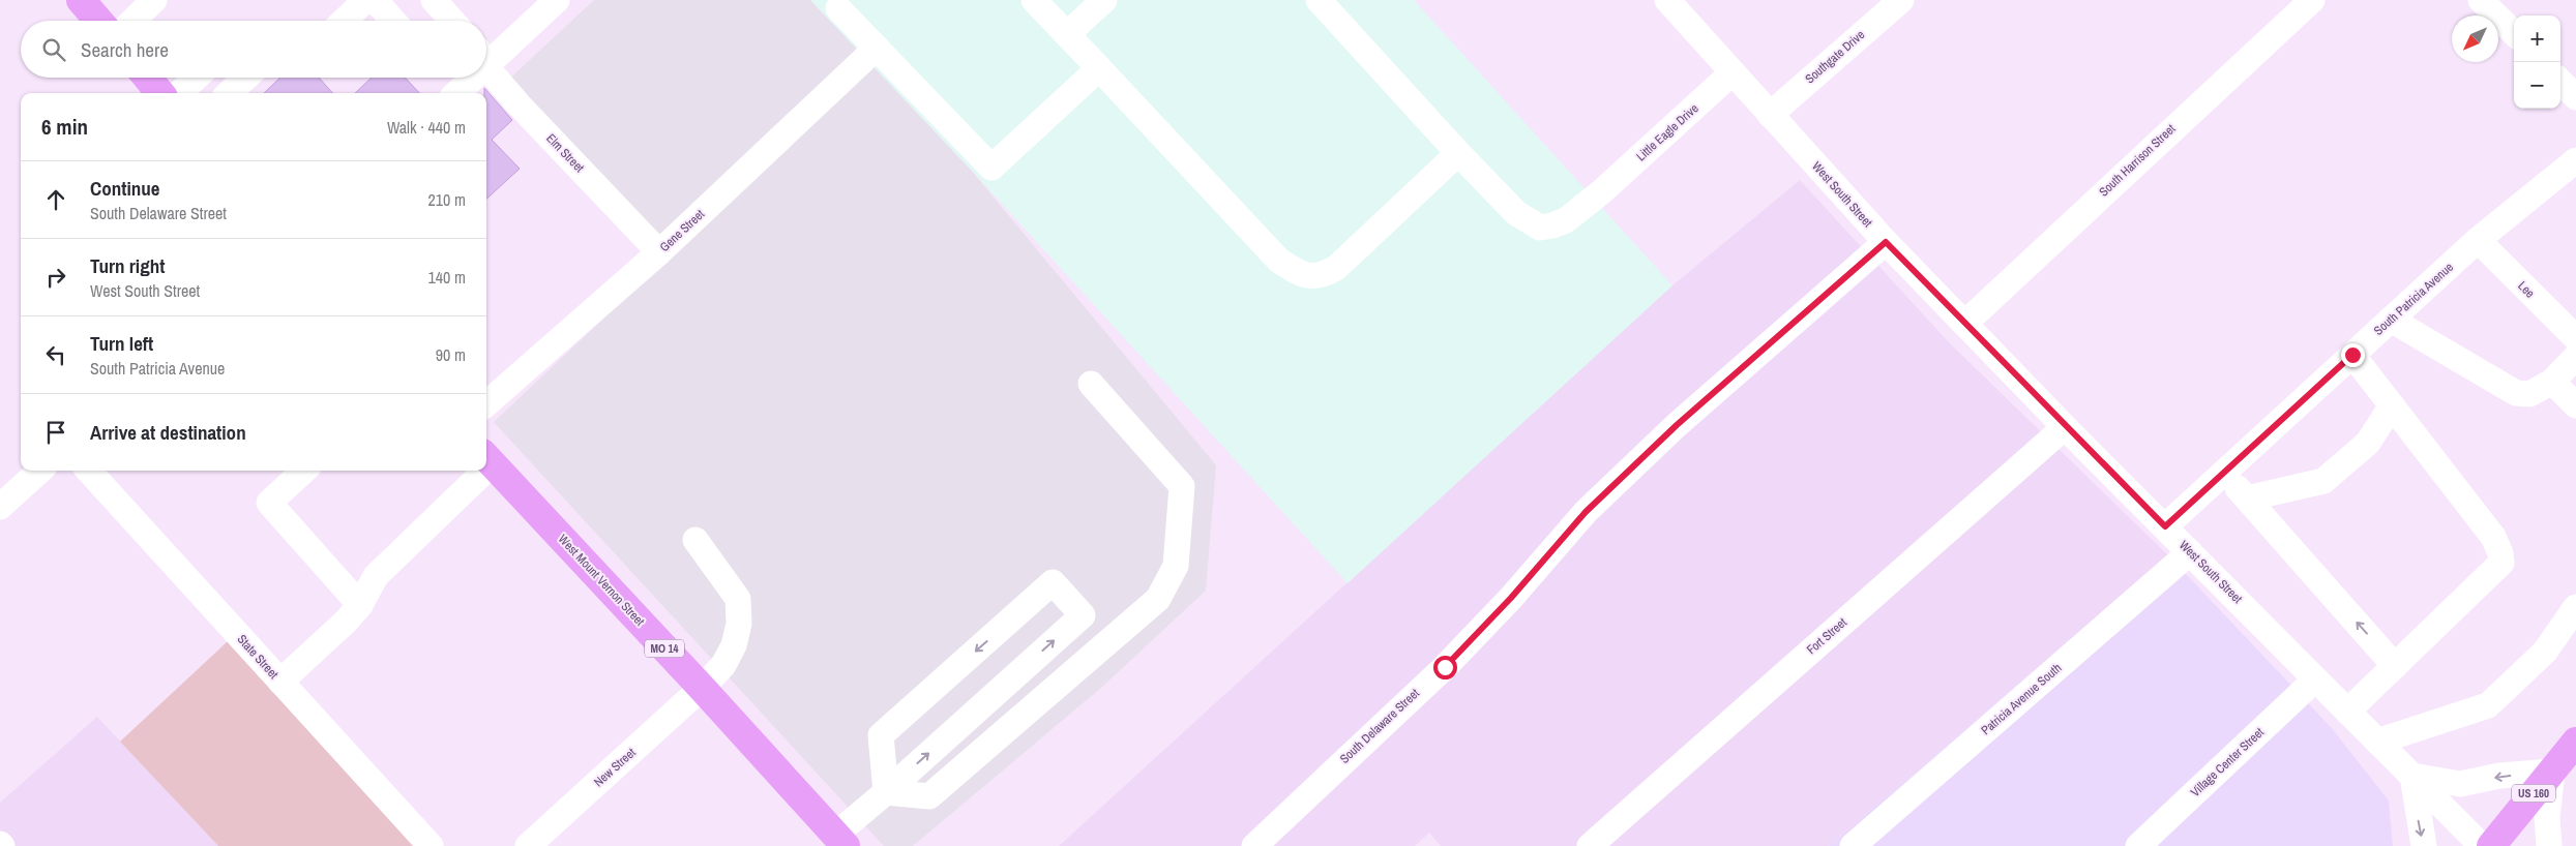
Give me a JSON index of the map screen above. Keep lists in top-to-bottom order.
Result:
{
  "streets": {
    "main road": ["West Mount Vernon Street", "MO 14", "US 160"],
    "street": [
      "Southgate Drive",
      "Little Eagle Drive",
      "Elm Street",
      "South Harrison Street",
      "West South Street",
      "Gene Street",
      "Lee",
      "South Patricia Avenue",
      "Fort Street",
      "State Street",
      "Patricia Avenue South",
      "South Delaware Street",
      "Village Center Street",
      "New Street"
    ]
  },
  "crossings": [
    ["Southgate Drive", "West South Street"],
    ["Little Eagle Drive", "West South Street"],
    ["Elm Street", "Gene Street"],
    ["South Harrison Street", "West South Street"],
    ["West South Street", "South Patricia Avenue"],
    ["West South Street", "Fort Street"],
    ["West South Street", "Patricia Avenue South"],
    ["West South Street", "South Delaware Street"],
    ["West South Street", "Village Center Street"],
    ["Lee", "South Patricia Avenue"],
    ["West Mount Vernon Street", "New Street"]
  ],
  "north": "bottom left",
  "page": {
    "map_buttons": ["+", "−"],
    "search": "Search here",
    "heading": ["6 min", "Walk · 440 m"],
    "list": [
      ["Continue", "South Delaware Street", "210 m"],
      ["Turn right", "West South Street", "140 m"],
      ["Turn left", "South Patricia Avenue", "90 m"],
      "Arrive at destination"
    ]
  }
}
